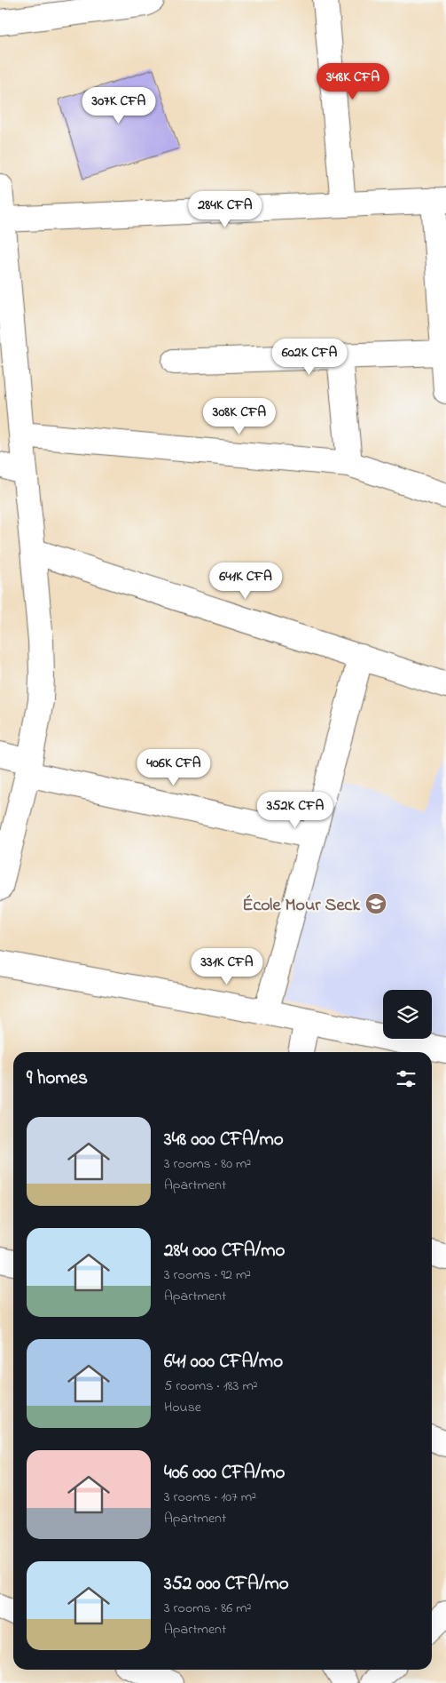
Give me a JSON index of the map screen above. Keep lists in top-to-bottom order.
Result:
{
  "places": {
    "school or university": ["École Mour Seck"]
  },
  "page": {
    "price": [
      "348K CFA",
      "307K CFA",
      "284K CFA",
      "602K CFA",
      "308K CFA",
      "641K CFA",
      "406K CFA",
      "352K CFA",
      "331K CFA"
    ],
    "heading": "9 homes",
    "list": [
      {
        "name": "348 000 CFA/mo",
        "note": "3 rooms · 80 m² · Apartment"
      },
      {
        "name": "284 000 CFA/mo",
        "note": "3 rooms · 92 m² · Apartment"
      },
      {
        "name": "641 000 CFA/mo",
        "note": "5 rooms · 183 m² · House"
      },
      {
        "name": "406 000 CFA/mo",
        "note": "3 rooms · 107 m² · Apartment"
      },
      {
        "name": "352 000 CFA/mo",
        "note": "3 rooms · 86 m² · Apartment"
      }
    ]
  }
}
